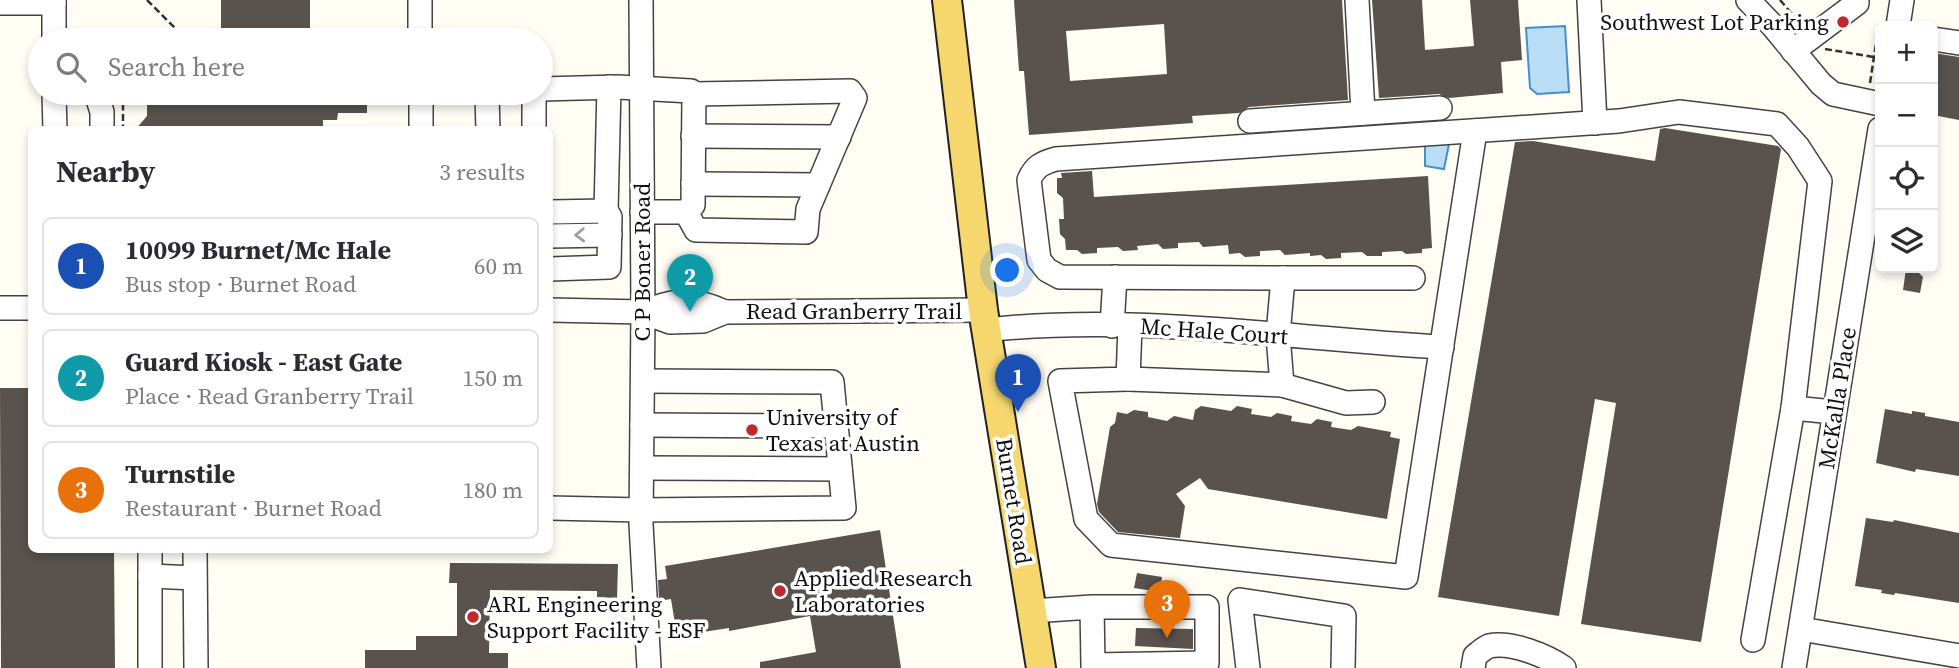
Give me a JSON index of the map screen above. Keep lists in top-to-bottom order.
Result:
{
  "streets": {
    "main road": ["Burnet Road"],
    "street": [
      "C P Boner Road",
      "Read Granberry Trail",
      "Mc Hale Court",
      "McKalla Place"
    ]
  },
  "crossings": [
    ["C P Boner Road", "Read Granberry Trail"],
    ["Read Granberry Trail", "Mc Hale Court"],
    ["Read Granberry Trail", "Burnet Road"],
    ["Mc Hale Court", "Burnet Road"]
  ],
  "places": [
    "Southwest Lot Parking",
    "University of Texas at Austin",
    "Applied Research Laboratories",
    "ARL Engineering Support Facility - ESF"
  ],
  "page": {
    "map_buttons": ["+", "−"],
    "search": "Search here",
    "heading": ["Nearby", "3 results"],
    "list": [
      {
        "mark": "1",
        "name": "10099 Burnet/Mc Hale",
        "note": "Bus stop · Burnet Road",
        "value": "60 m"
      },
      {
        "mark": "2",
        "name": "Guard Kiosk - East Gate",
        "note": "Place · Read Granberry Trail",
        "value": "150 m"
      },
      {
        "mark": "3",
        "name": "Turnstile",
        "note": "Restaurant · Burnet Road",
        "value": "180 m"
      }
    ],
    "pins": ["2", "1", "3"]
  }
}
